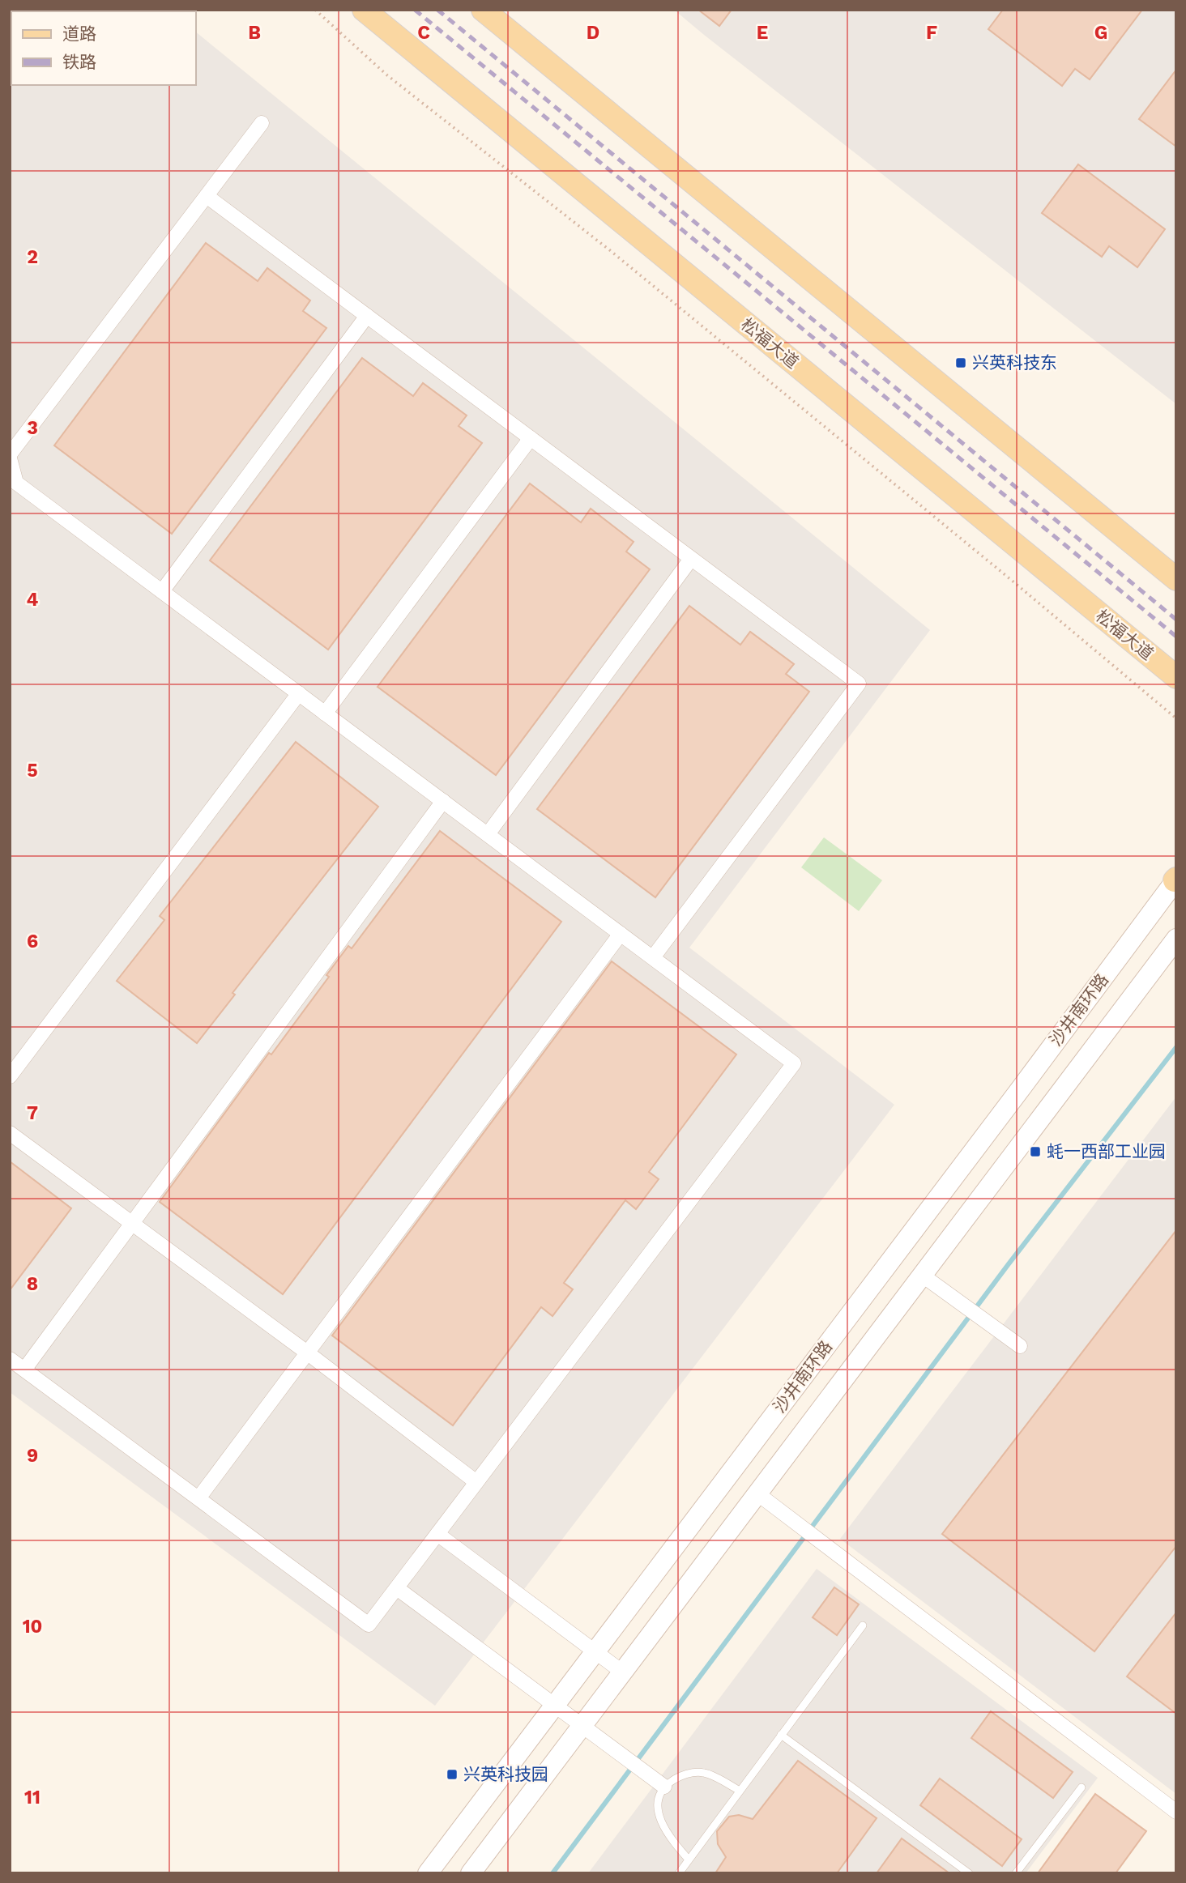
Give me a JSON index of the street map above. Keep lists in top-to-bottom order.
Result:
{
  "streets": {
    "main road": ["松福大道", "沙井南环路"]
  },
  "places": {
    "transit": ["兴英科技东", "蚝一西部工业园", "兴英科技园"]
  },
  "legend": ["道路", "铁路"],
  "grid": {
    "columns": [
      "B",
      "C",
      "D",
      "E",
      "F",
      "G"
    ],
    "rows": [
      "2",
      "3",
      "4",
      "5",
      "6",
      "7",
      "8",
      "9",
      "10",
      "11"
    ]
  }
}
